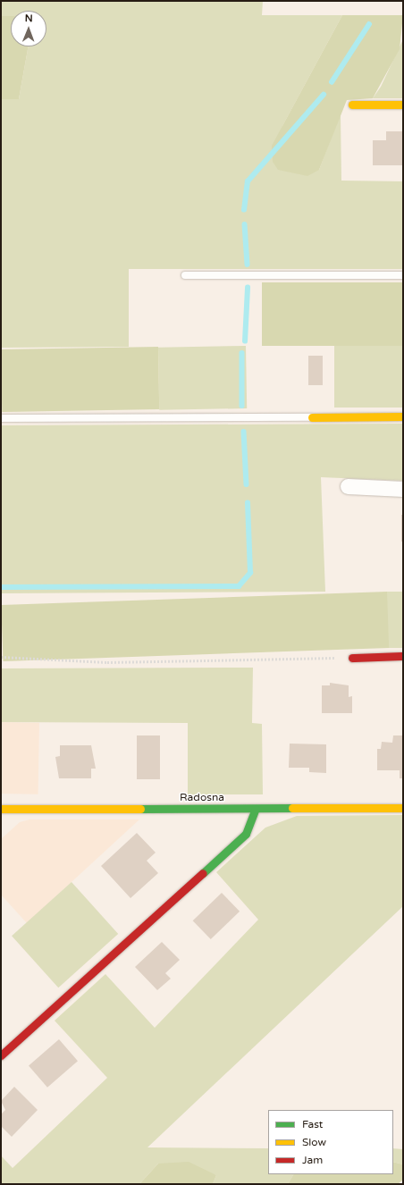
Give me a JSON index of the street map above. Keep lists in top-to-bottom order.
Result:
{
  "streets": {
    "street": ["Radosna"]
  },
  "legend": ["Fast", "Slow", "Jam"],
  "north": "top"
}
